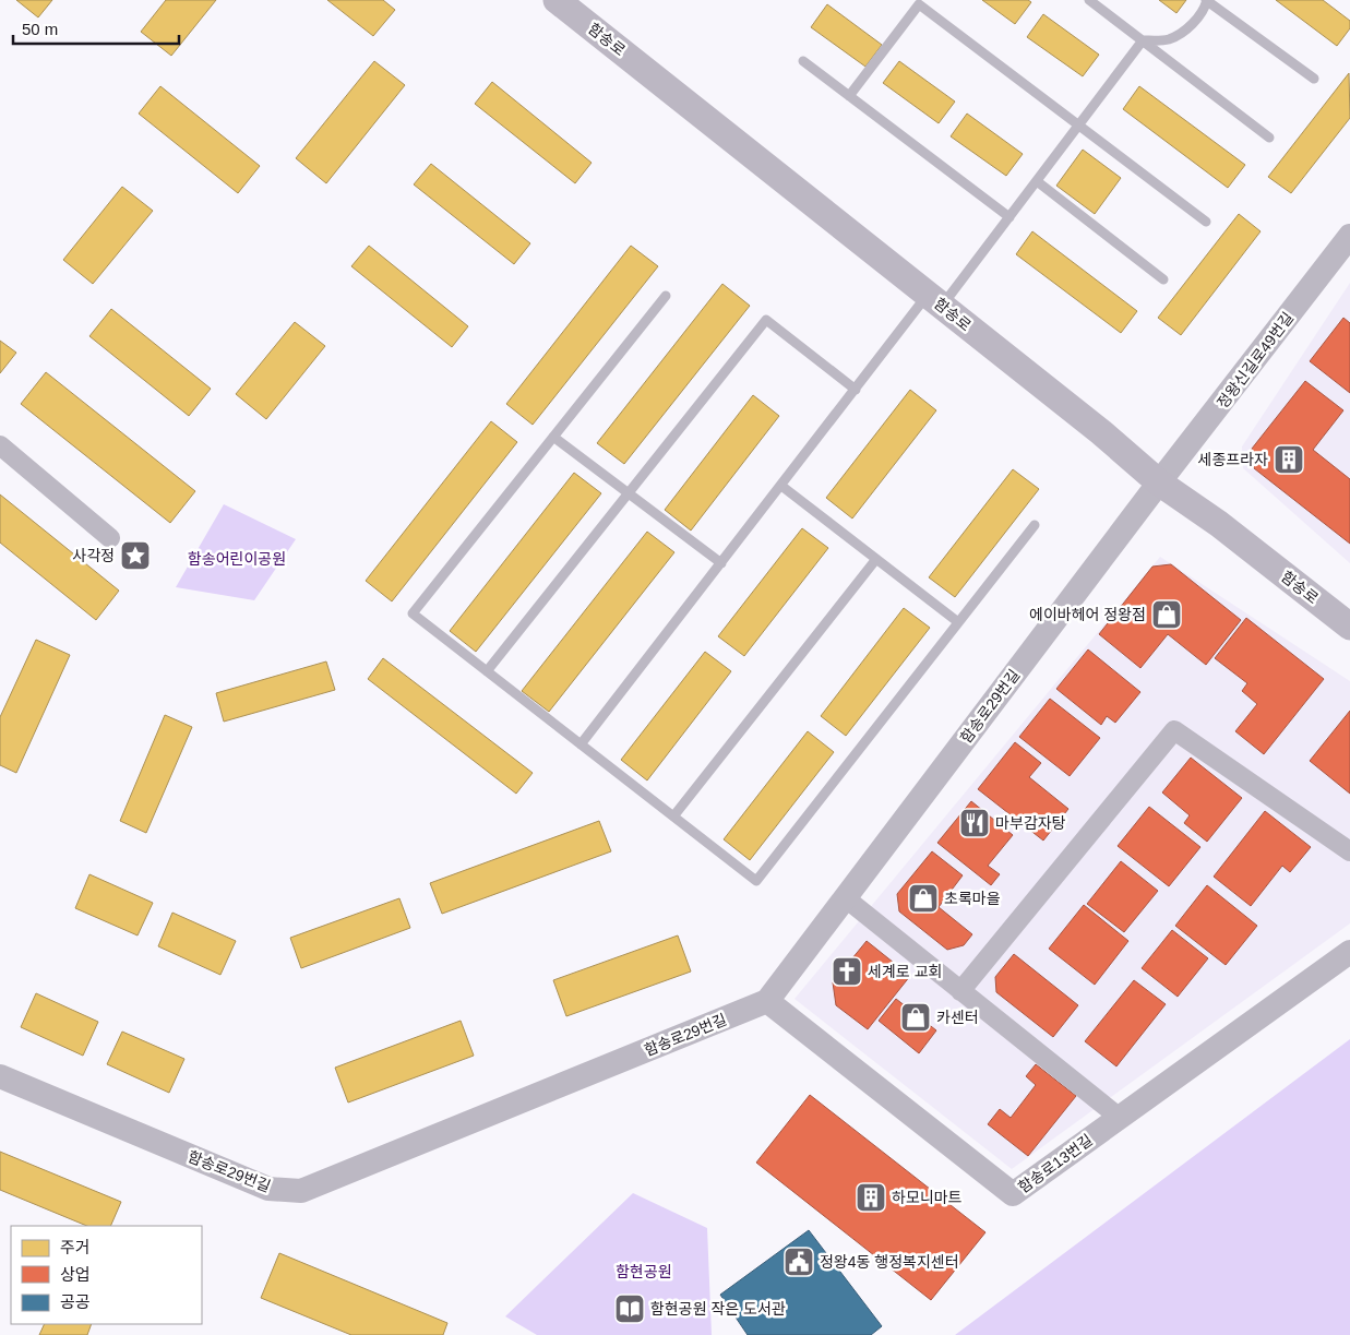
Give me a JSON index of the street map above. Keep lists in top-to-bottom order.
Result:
{
  "streets": {
    "main road": ["함송로"],
    "street": ["정왕신길로49번길", "함송로29번길", "함송로13번길"]
  },
  "crossings": [
    ["함송로", "정왕신길로49번길"],
    ["함송로", "함송로29번길"],
    ["정왕신길로49번길", "함송로29번길"],
    ["함송로29번길", "함송로13번길"]
  ],
  "parks": ["함송어린이공원", "함현공원"],
  "places": {
    "building": ["세종프라자", "하모니마트"],
    "place": ["사각정"],
    "shop": ["에이바헤어 정왕점", "초록마을", "카센터"],
    "restaurant": ["마부감자탕"],
    "church": ["세계로 교회"],
    "public building": ["정왕4동 행정복지센터"],
    "library": ["함현공원 작은 도서관"]
  },
  "legend": ["주거", "상업", "공공"],
  "scale_bar": "50 m"
}
